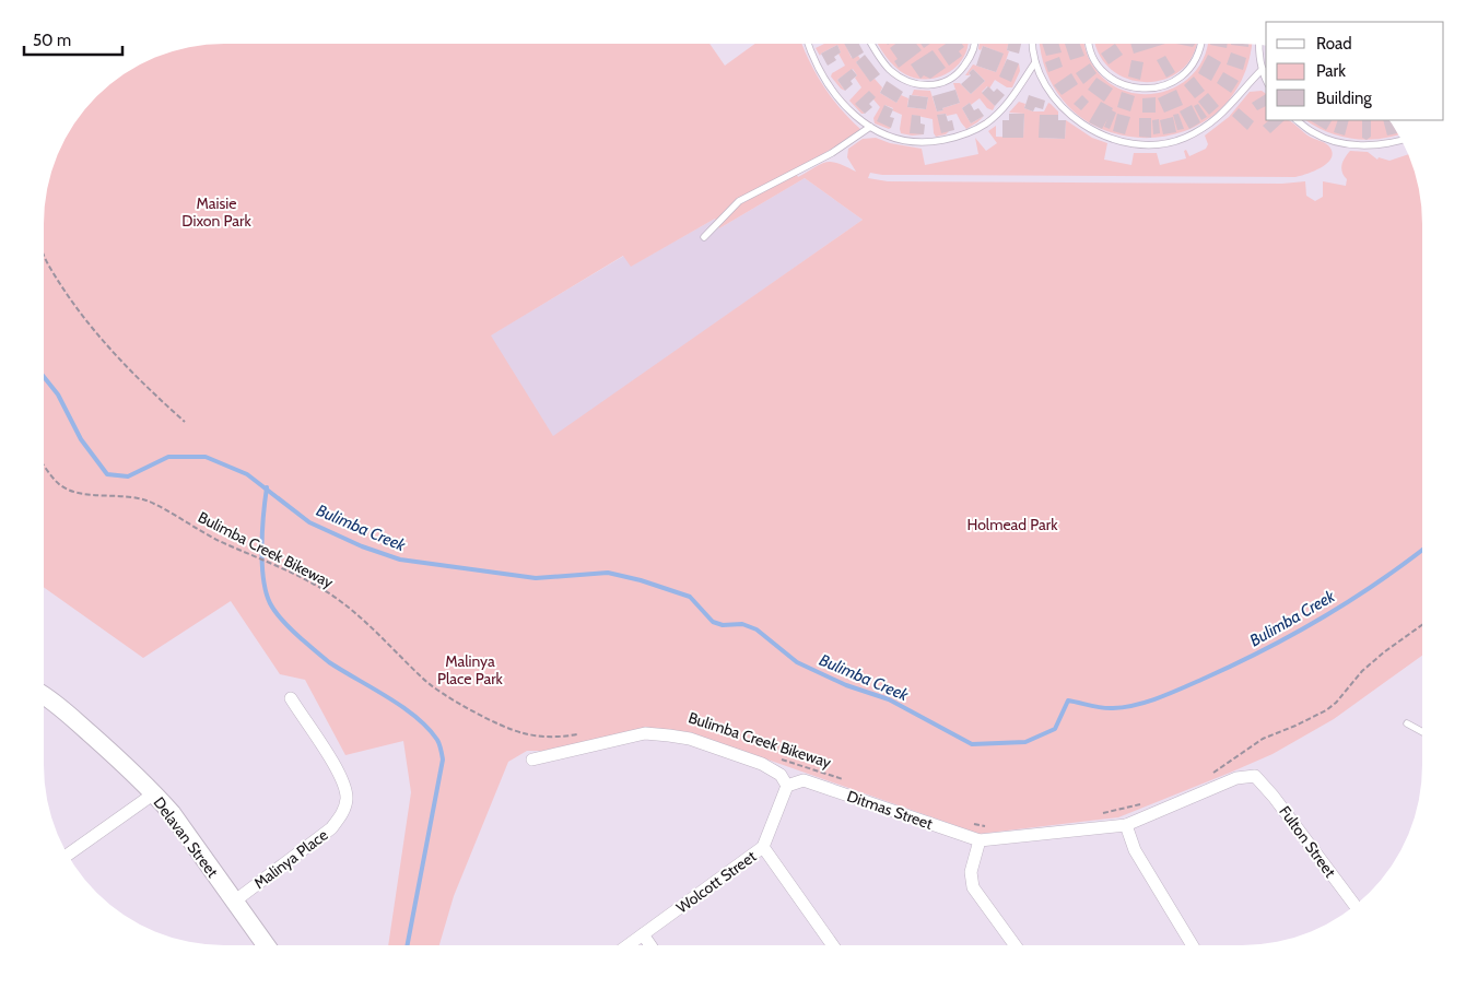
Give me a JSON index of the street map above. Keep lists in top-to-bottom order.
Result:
{
  "streets": {
    "street": [
      "Ditmas Street",
      "Delavan Street",
      "Fulton Street",
      "Malinya Place",
      "Wolcott Street"
    ],
    "path": ["Bulimba Creek Bikeway"]
  },
  "crossings": [
    ["Ditmas Street", "Fulton Street"],
    ["Ditmas Street", "Wolcott Street"],
    ["Delavan Street", "Malinya Place"]
  ],
  "water": ["Bulimba Creek"],
  "parks": ["Maisie Dixon Park", "Holmead Park", "Malinya Place Park"],
  "legend": ["Road", "Park", "Building"],
  "scale_bar": "50 m"
}
